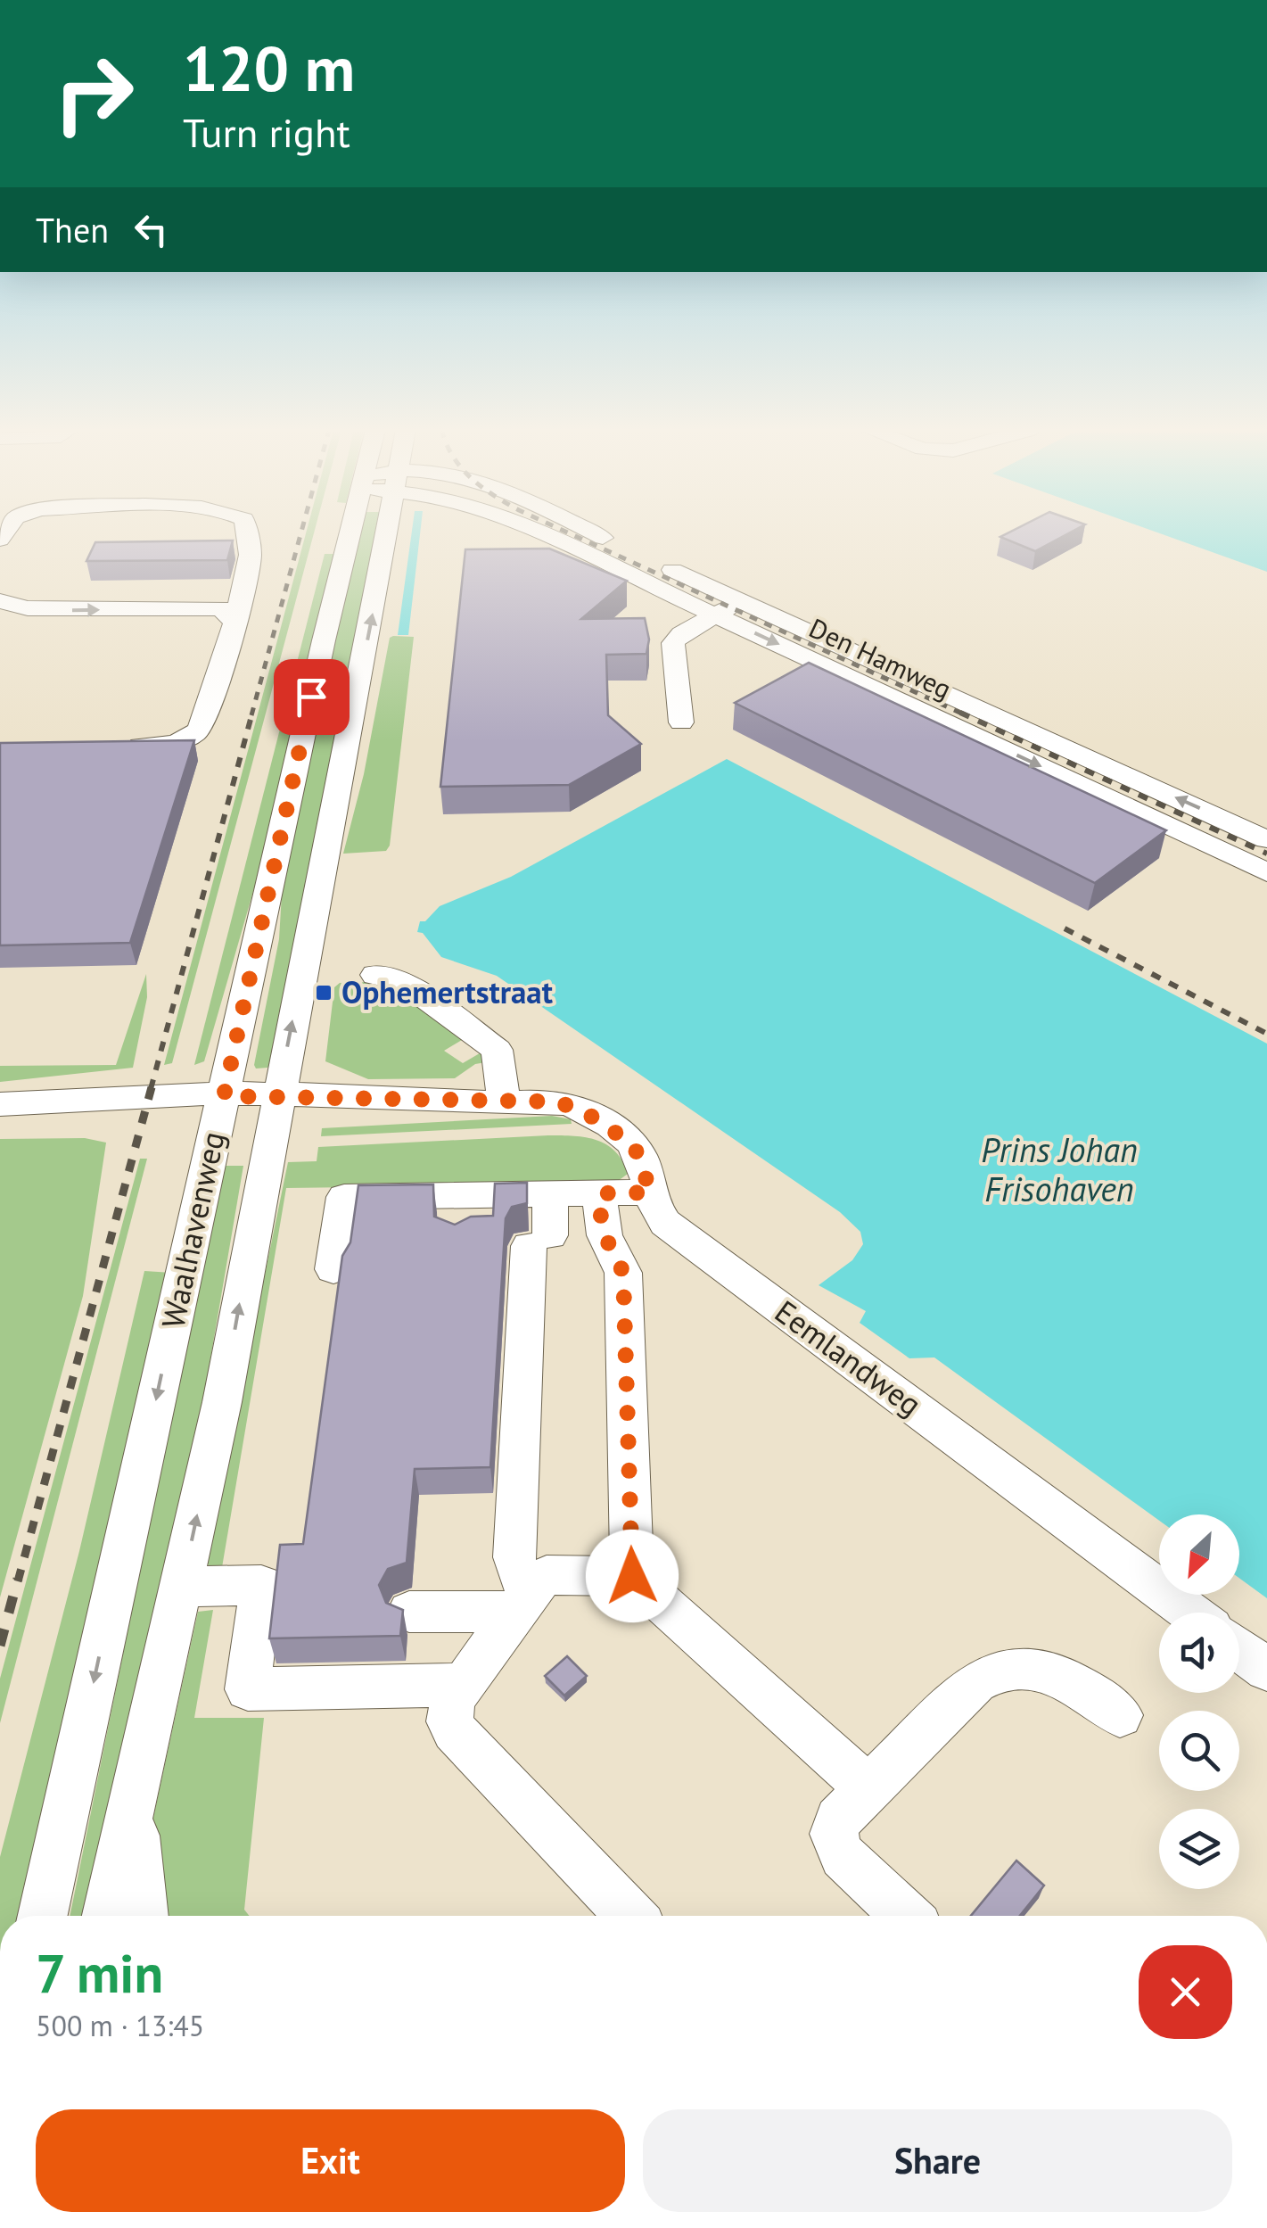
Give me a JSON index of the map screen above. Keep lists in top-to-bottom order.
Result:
{
  "streets": {
    "street": ["Den Hamweg", "Waalhavenweg", "Eemlandweg"]
  },
  "crossings": [
    ["Waalhavenweg", "Eemlandweg"]
  ],
  "water": ["Prins Johan Frisohaven"],
  "places": {
    "transit": ["Ophemertstraat"]
  },
  "north": "bottom left",
  "page": {
    "turn": ["120 m", "Turn right"],
    "then": "Then",
    "heading": ["7 min", "500 m · 13:45"],
    "buttons": ["Exit", "Share"]
  }
}
